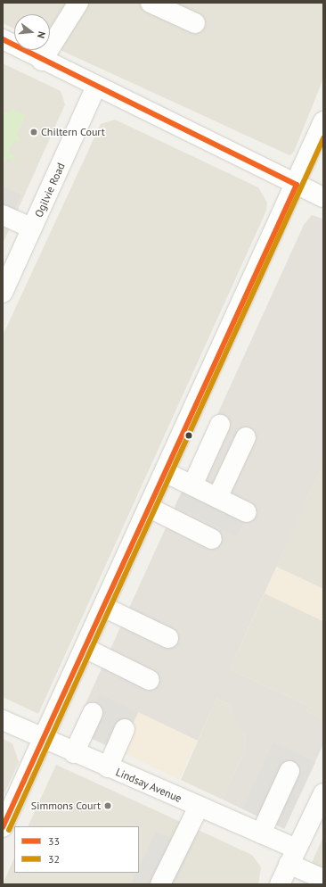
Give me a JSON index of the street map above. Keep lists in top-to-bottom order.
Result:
{
  "streets": {
    "street": ["Ogilvie Road", "Lindsay Avenue"]
  },
  "places": ["Chiltern Court", "Simmons Court"],
  "lines": ["transit line 33", "transit line 32"],
  "legend": ["33", "32"],
  "north": "right"
}
